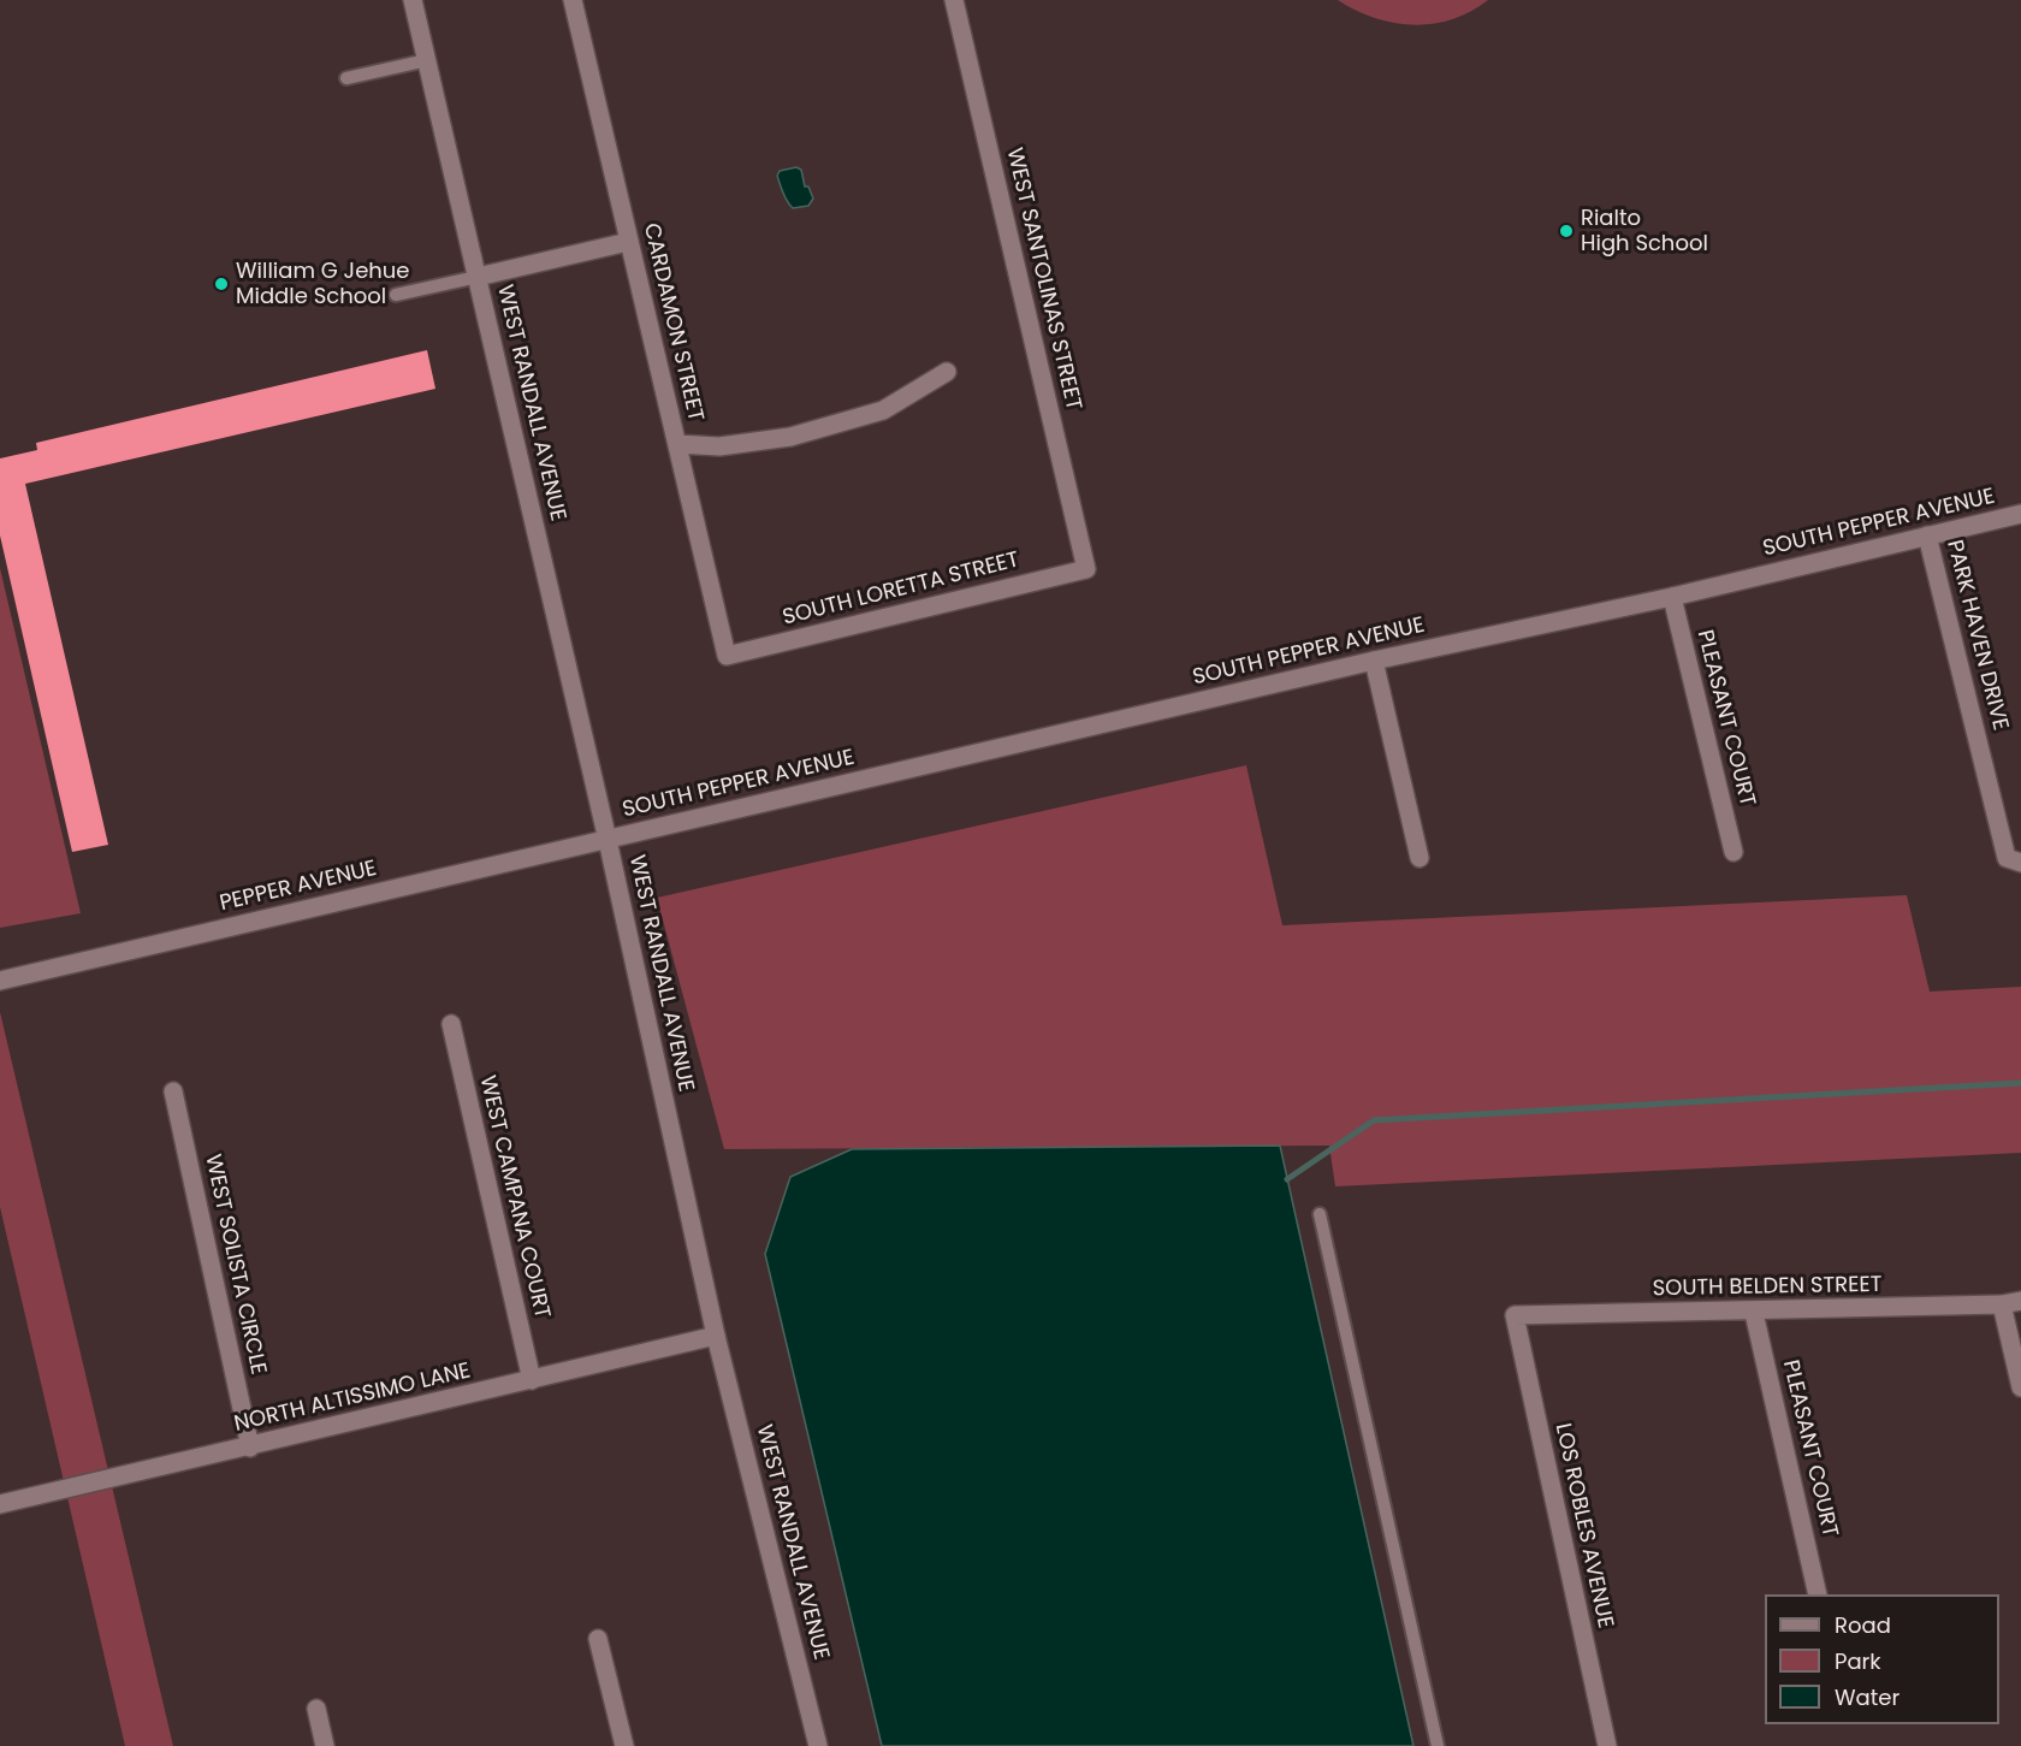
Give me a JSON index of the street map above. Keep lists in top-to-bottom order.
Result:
{
  "streets": {
    "street": [
      "WEST SANTOLINAS STREET",
      "CARDAMON STREET",
      "WEST RANDALL AVENUE",
      "SOUTH PEPPER AVENUE",
      "SOUTH LORETTA STREET",
      "PARK HAVEN DRIVE",
      "PLEASANT COURT",
      "PEPPER AVENUE",
      "WEST CAMPANA COURT",
      "WEST SOLISTA CIRCLE",
      "SOUTH BELDEN STREET",
      "NORTH ALTISSIMO LANE",
      "LOS ROBLES AVENUE"
    ]
  },
  "crossings": [
    ["WEST SANTOLINAS STREET", "SOUTH LORETTA STREET"],
    ["CARDAMON STREET", "SOUTH LORETTA STREET"],
    ["WEST RANDALL AVENUE", "SOUTH PEPPER AVENUE"],
    ["WEST RANDALL AVENUE", "PEPPER AVENUE"],
    ["WEST RANDALL AVENUE", "NORTH ALTISSIMO LANE"],
    ["SOUTH PEPPER AVENUE", "PARK HAVEN DRIVE"],
    ["SOUTH PEPPER AVENUE", "PLEASANT COURT"],
    ["SOUTH PEPPER AVENUE", "PEPPER AVENUE"],
    ["PLEASANT COURT", "SOUTH BELDEN STREET"],
    ["WEST CAMPANA COURT", "NORTH ALTISSIMO LANE"],
    ["WEST SOLISTA CIRCLE", "NORTH ALTISSIMO LANE"],
    ["SOUTH BELDEN STREET", "LOS ROBLES AVENUE"]
  ],
  "places": ["Rialto High School", "William G Jehue Middle School"],
  "legend": ["Road", "Park", "Water"]
}
